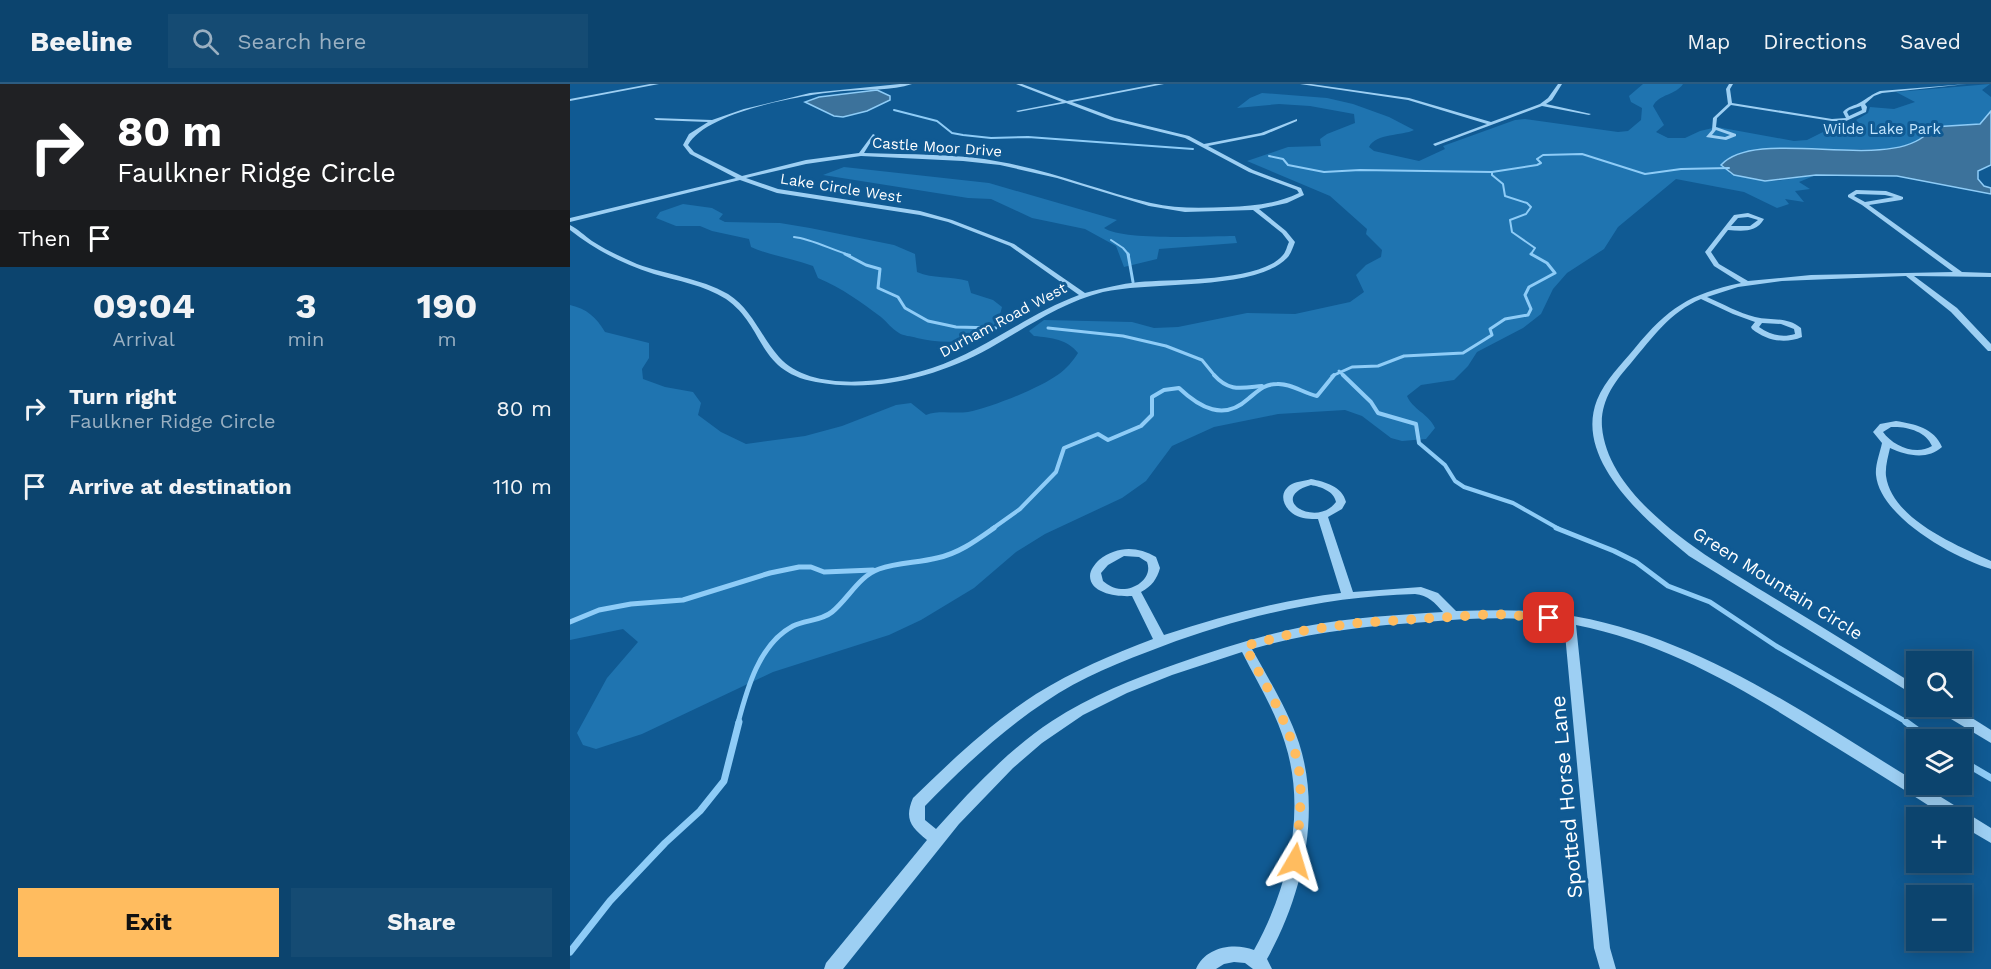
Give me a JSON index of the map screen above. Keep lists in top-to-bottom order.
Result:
{
  "streets": {
    "street": [
      "Castle Moor Drive",
      "Lake Circle West",
      "Durham Road West",
      "Green Mountain Circle",
      "Spotted Horse Lane"
    ]
  },
  "crossings": [
    ["Castle Moor Drive", "Lake Circle West"],
    ["Castle Moor Drive", "Durham Road West"],
    ["Lake Circle West", "Durham Road West"]
  ],
  "parks": ["Wilde Lake Park"],
  "page": {
    "header": "Beeline",
    "search": "Search here",
    "nav": ["Map", "Directions", "Saved"],
    "turn": ["80 m", "Faulkner Ridge Circle"],
    "then": "Then",
    "eta": [
      "09:04",
      "Arrival",
      "3",
      "min",
      "190",
      "m"
    ],
    "list": [
      {
        "name": "Turn right",
        "note": "Faulkner Ridge Circle",
        "value": "80 m"
      },
      {
        "name": "Arrive at destination",
        "value": "110 m"
      }
    ],
    "map_buttons": ["+", "−"],
    "buttons": ["Exit", "Share"]
  }
}
